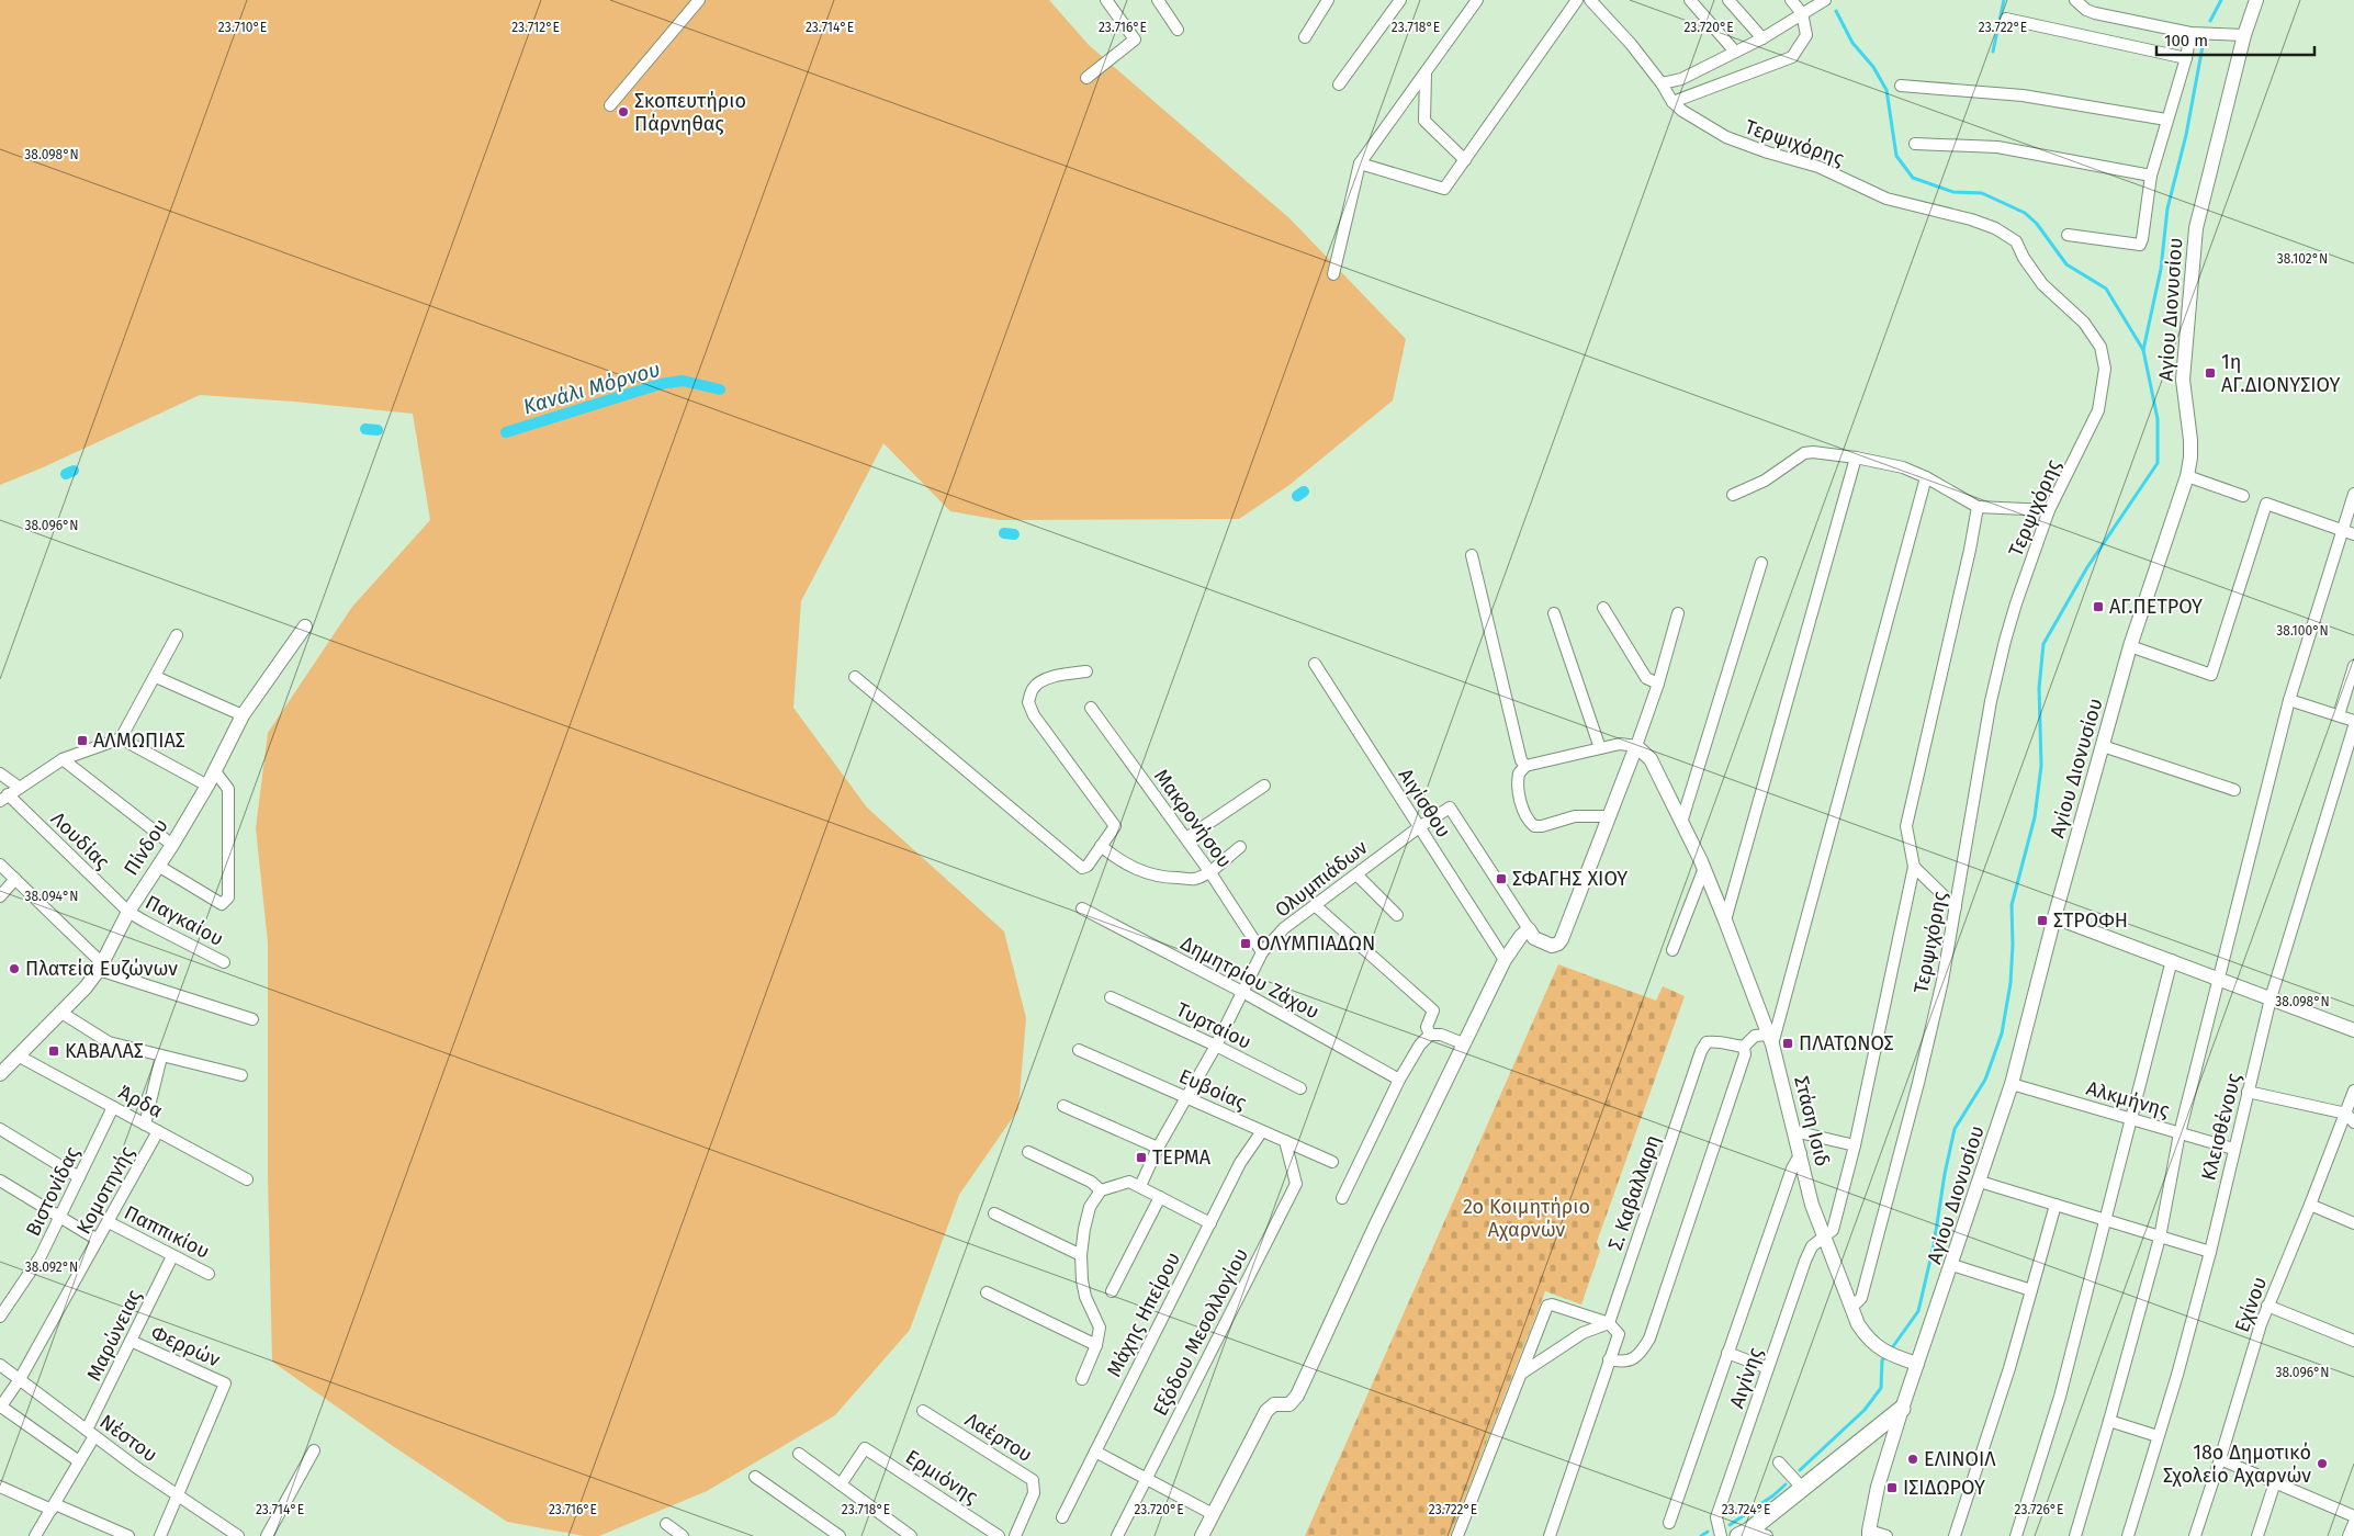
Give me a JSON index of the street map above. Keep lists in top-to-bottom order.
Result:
{
  "streets": {
    "street": [
      "Τερψιχόρης",
      "Αγίου Διονυσίου",
      "Αιγίσθου",
      "Μακρονήσου",
      "Λουδίας",
      "Πίνδου",
      "Ολυμπιάδων",
      "Παγκαίου",
      "Δημητρίου Ζάχου",
      "Τυρταίου",
      "Ευβοίας",
      "Αλκμήνης",
      "Άρδα",
      "Στάση Ισιδ",
      "Κλεισθένους",
      "Κομοτηνής",
      "Βιστονίδας",
      "Σ. Καβαλλαρη",
      "Παππικίου",
      "Εχίνου",
      "Μάχης Ηπείρου",
      "Εξόδου Μεσολλογίου",
      "Μαρώνειας",
      "Φερρών",
      "Αιγίνης",
      "Λαέρτου",
      "Νέστου",
      "Ερμιόνης"
    ]
  },
  "crossings": [
    ["Τερψιχόρης", "Στάση Ισιδ"],
    ["Αγίου Διονυσίου", "Αλκμήνης"],
    ["Αγίου Διονυσίου", "Στάση Ισιδ"],
    ["Αιγίσθου", "Ολυμπιάδων"],
    ["Μακρονήσου", "Ολυμπιάδων"],
    ["Λουδίας", "Πίνδου"],
    ["Λουδίας", "Παγκαίου"],
    ["Πίνδου", "Παγκαίου"],
    ["Πίνδου", "Άρδα"],
    ["Ολυμπιάδων", "Δημητρίου Ζάχου"],
    ["Ολυμπιάδων", "Τυρταίου"],
    ["Ολυμπιάδων", "Ευβοίας"],
    ["Ευβοίας", "Μάχης Ηπείρου"],
    ["Ευβοίας", "Εξόδου Μεσολλογίου"],
    ["Αλκμήνης", "Κλεισθένους"],
    ["Άρδα", "Κομοτηνής"],
    ["Άρδα", "Βιστονίδας"],
    ["Στάση Ισιδ", "Αιγίνης"],
    ["Κομοτηνής", "Παππικίου"],
    ["Κομοτηνής", "Νέστου"],
    ["Παππικίου", "Μαρώνειας"],
    ["Μαρώνειας", "Φερρών"],
    ["Μαρώνειας", "Νέστου"],
    ["Φερρών", "Νέστου"]
  ],
  "water": ["Κανάλι Μόρνου"],
  "parks": ["2ο Κοιμητήριο Αχαρνών"],
  "places": {
    "other": [
      "Σκοπευτήριο Πάρνηθας",
      "Πλατεία Ευζώνων",
      "ΕΛΙΝΟΙΛ",
      "18ο Δημοτικό Σχολείο Αχαρνών"
    ],
    "transit": [
      "1η ΑΓ.ΔΙΟΝΥΣΙΟΥ",
      "ΑΓ.ΠΕΤΡΟΥ",
      "ΑΛΜΩΠΙΑΣ",
      "ΣΦΑΓΗΣ ΧΙΟΥ",
      "ΣΤΡΟΦΗ",
      "ΟΛΥΜΠΙΑΔΩΝ",
      "ΠΛΑΤΩΝΟΣ",
      "ΚΑΒΑΛΑΣ",
      "ΤΕΡΜΑ",
      "ΙΣΙΔΩΡΟΥ"
    ]
  },
  "scale_bar": "100 m",
  "coordinates": [
    "23.712°E",
    "23.710°E",
    "23.714°E",
    "23.716°E",
    "23.718°E",
    "23.720°E",
    "23.722°E",
    "38.098°N",
    "38.102°N",
    "38.096°N",
    "38.100°N",
    "38.094°N",
    "38.092°N",
    "23.724°E",
    "23.726°E"
  ]
}
